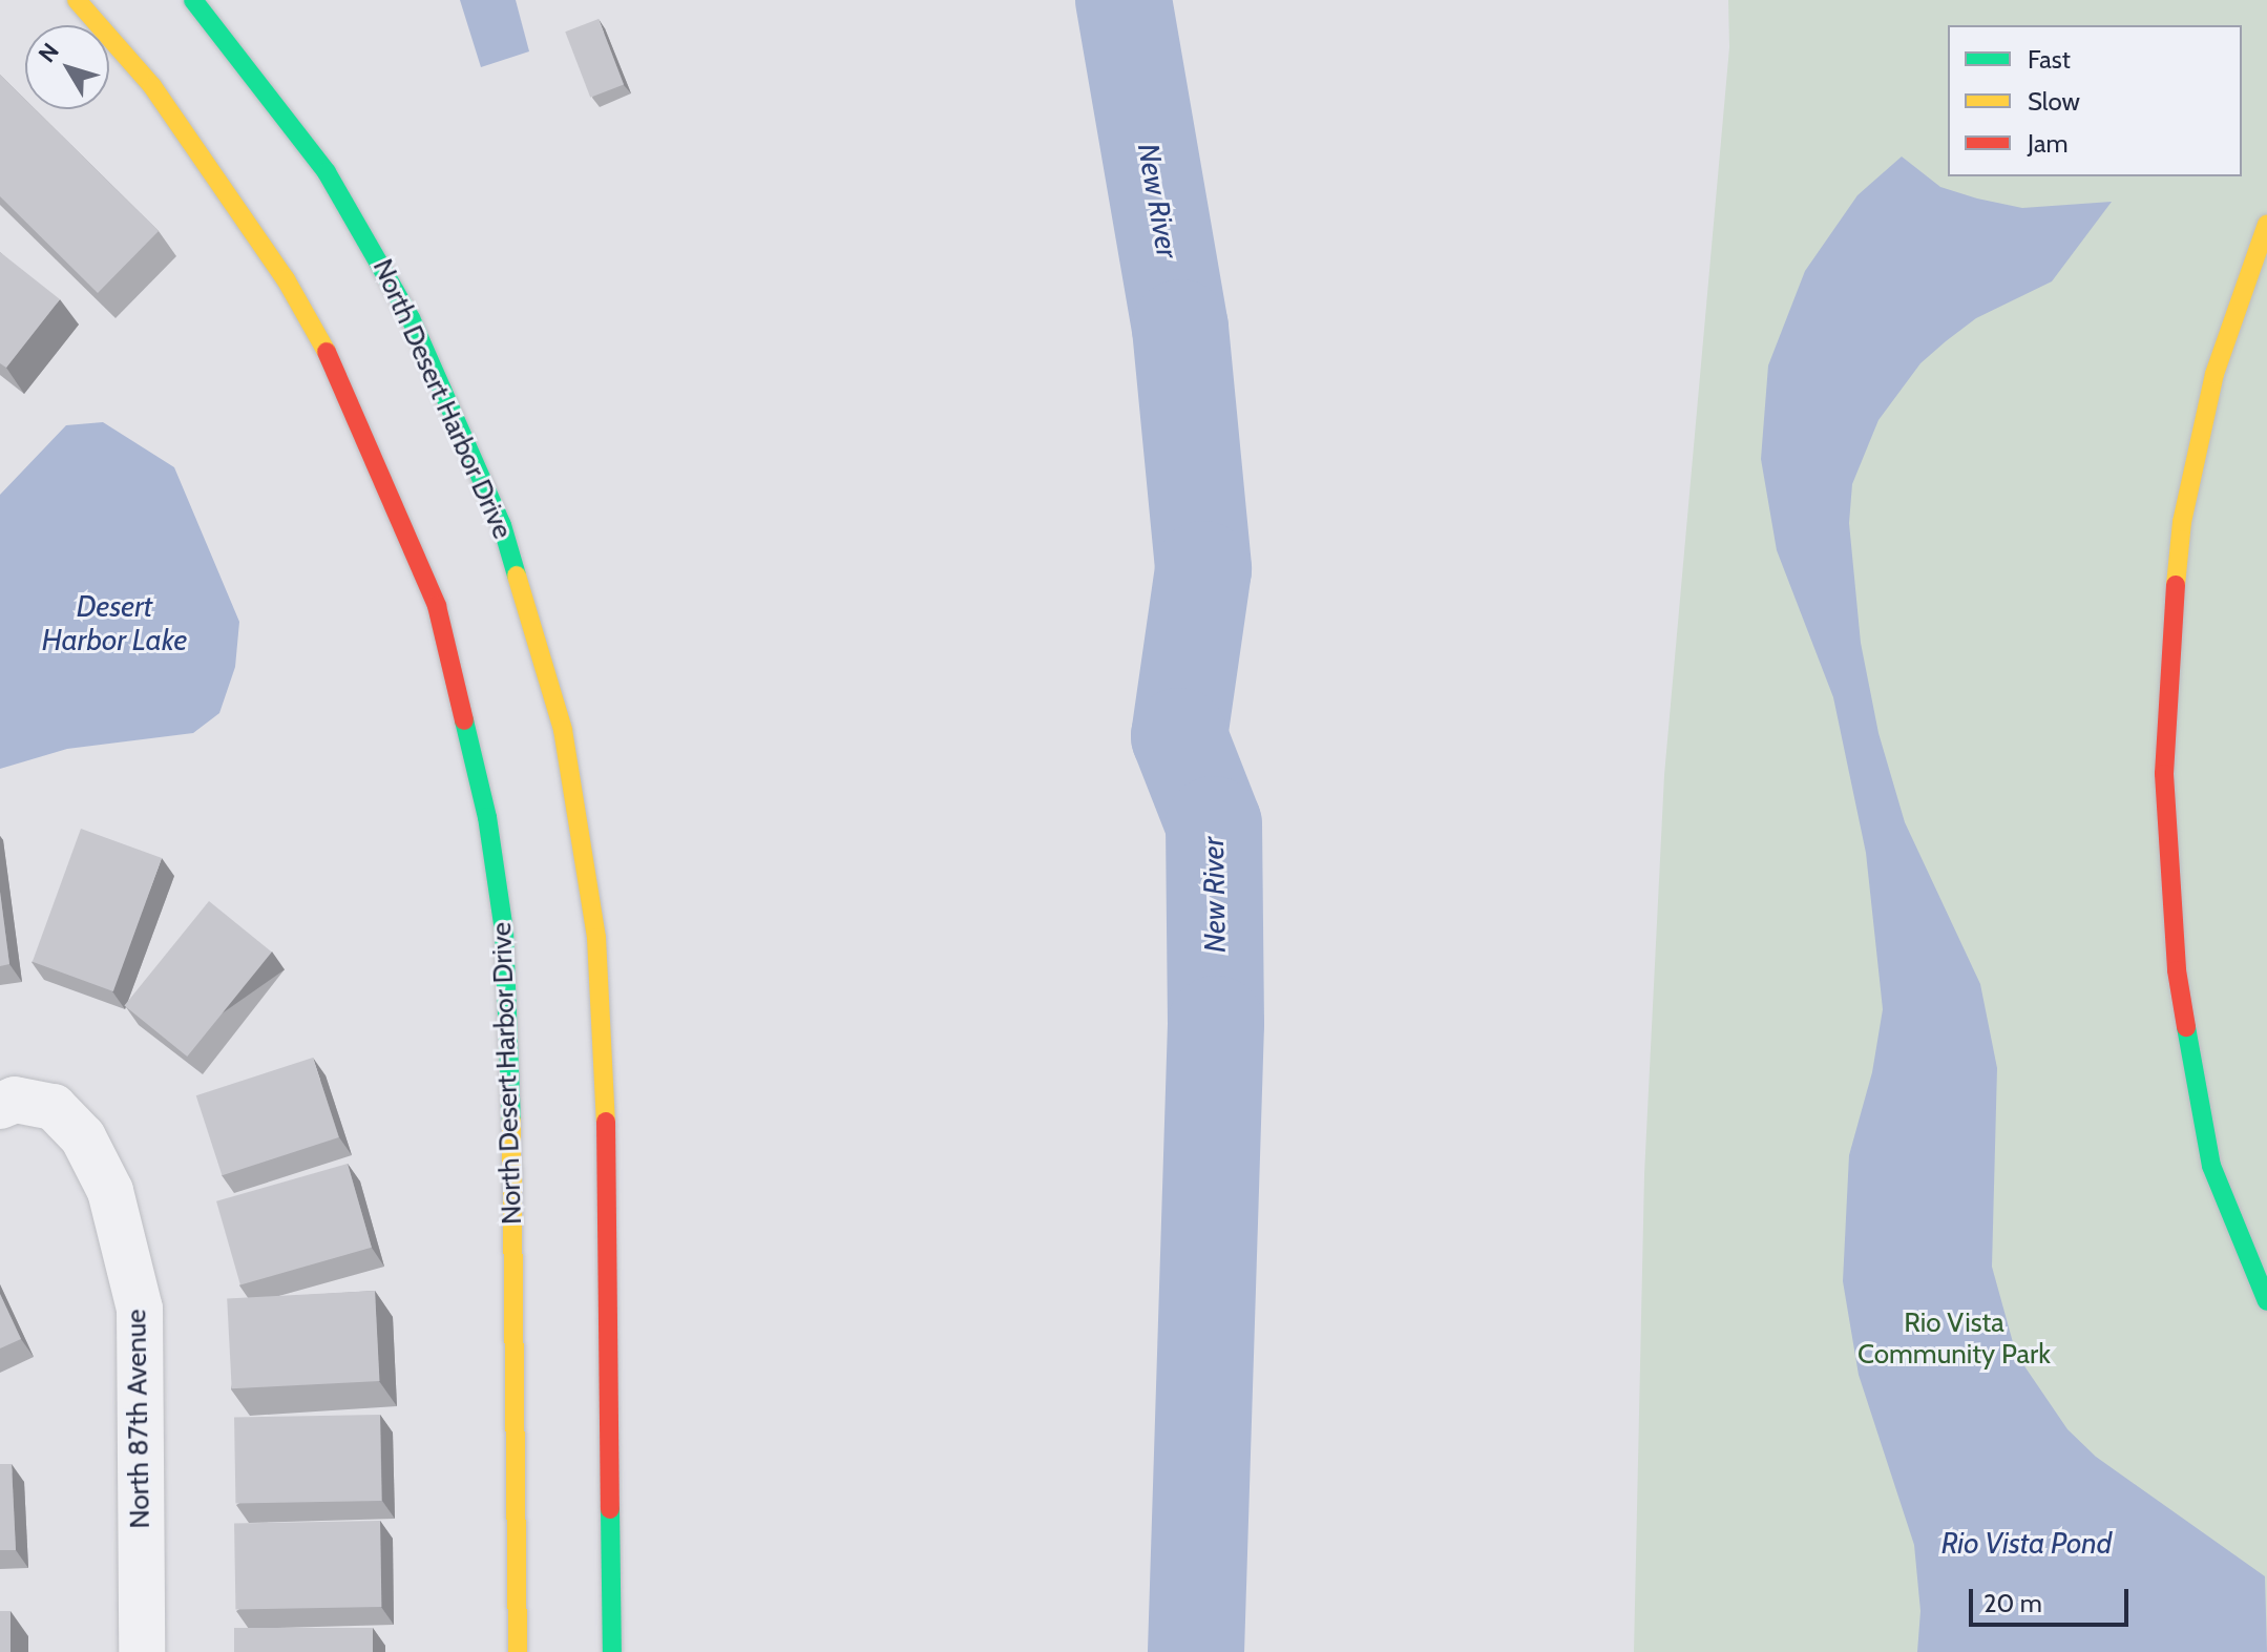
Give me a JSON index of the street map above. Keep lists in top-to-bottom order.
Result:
{
  "streets": {
    "street": ["North Desert Harbor Drive", "North 87th Avenue"]
  },
  "water": ["New River", "Desert Harbor Lake", "Rio Vista Pond"],
  "parks": ["Rio Vista Community Park"],
  "legend": ["Fast", "Slow", "Jam"],
  "scale_bar": "20 m",
  "north": "top left"
}
